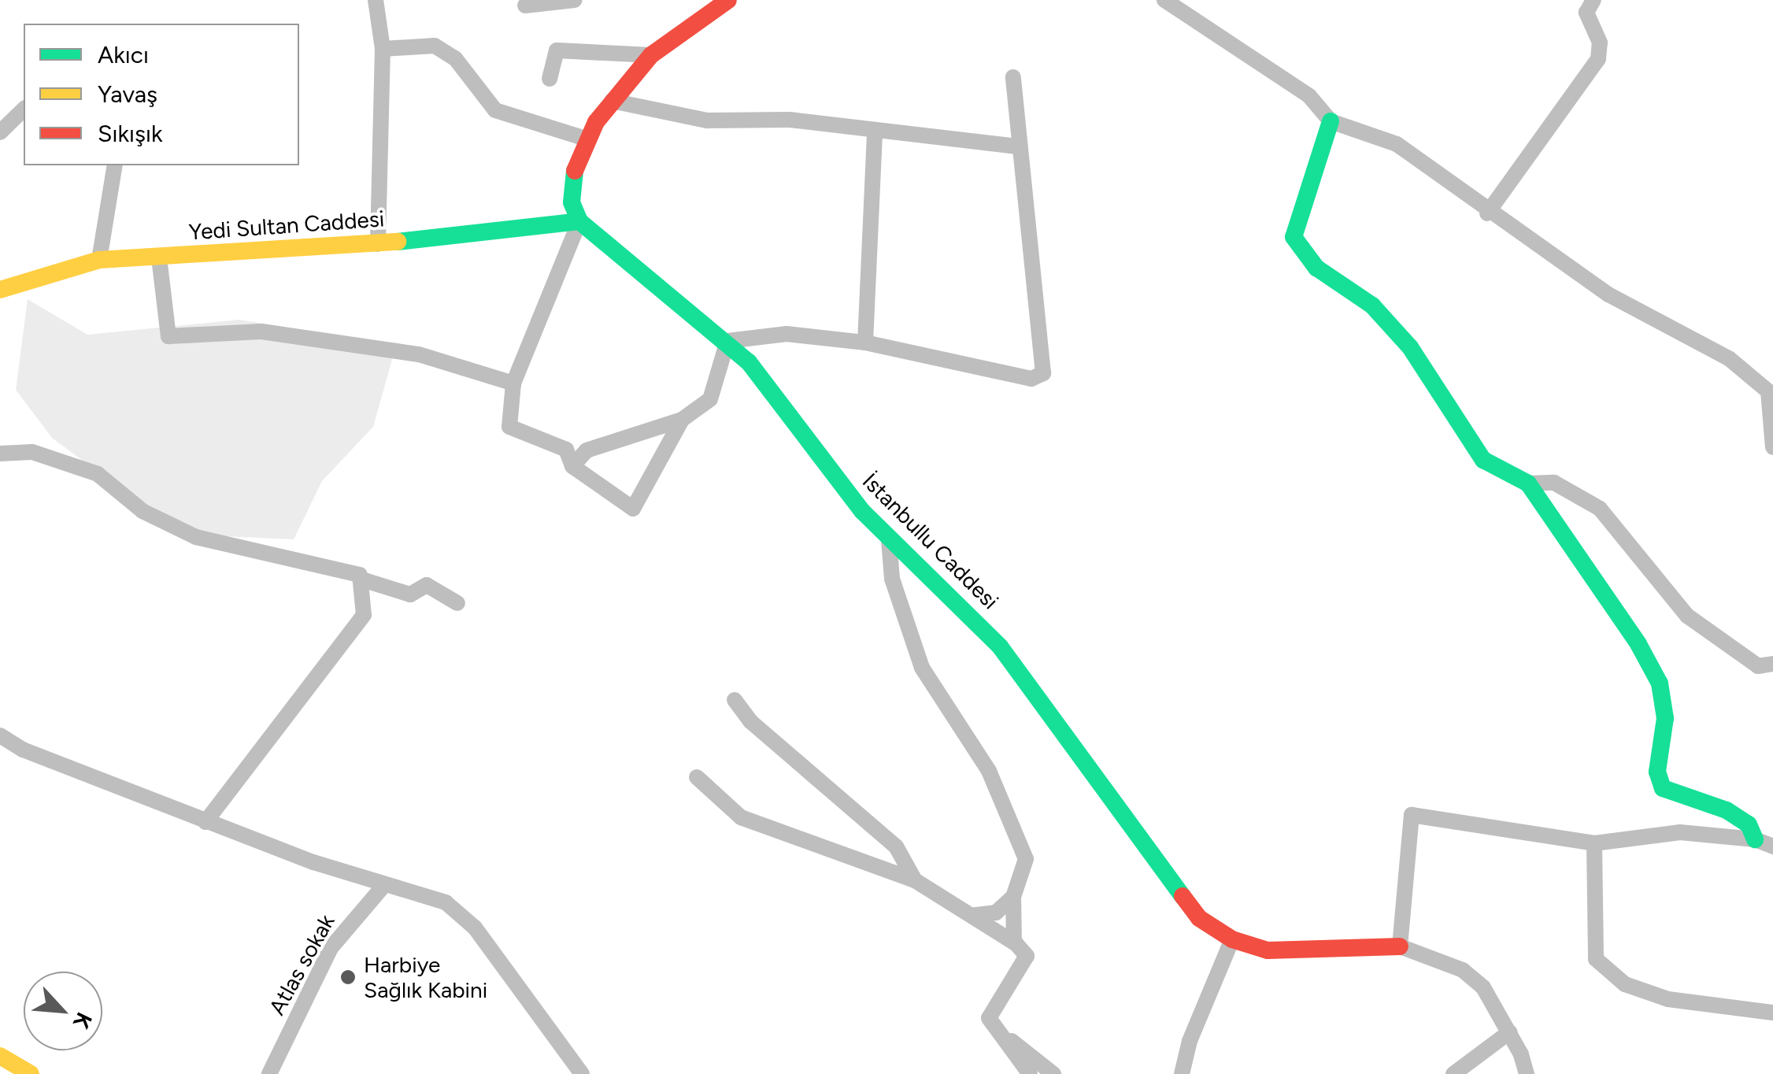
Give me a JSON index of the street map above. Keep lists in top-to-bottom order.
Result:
{
  "streets": {
    "street": ["Yedi Sultan Caddesi", "İstanbullu Caddesi", "Atlas sokak"]
  },
  "crossings": [
    ["Yedi Sultan Caddesi", "İstanbullu Caddesi"]
  ],
  "places": ["Harbiye Sağlık Kabini"],
  "legend": ["Akıcı", "Yavaş", "Sıkışık"],
  "north": "bottom right"
}
